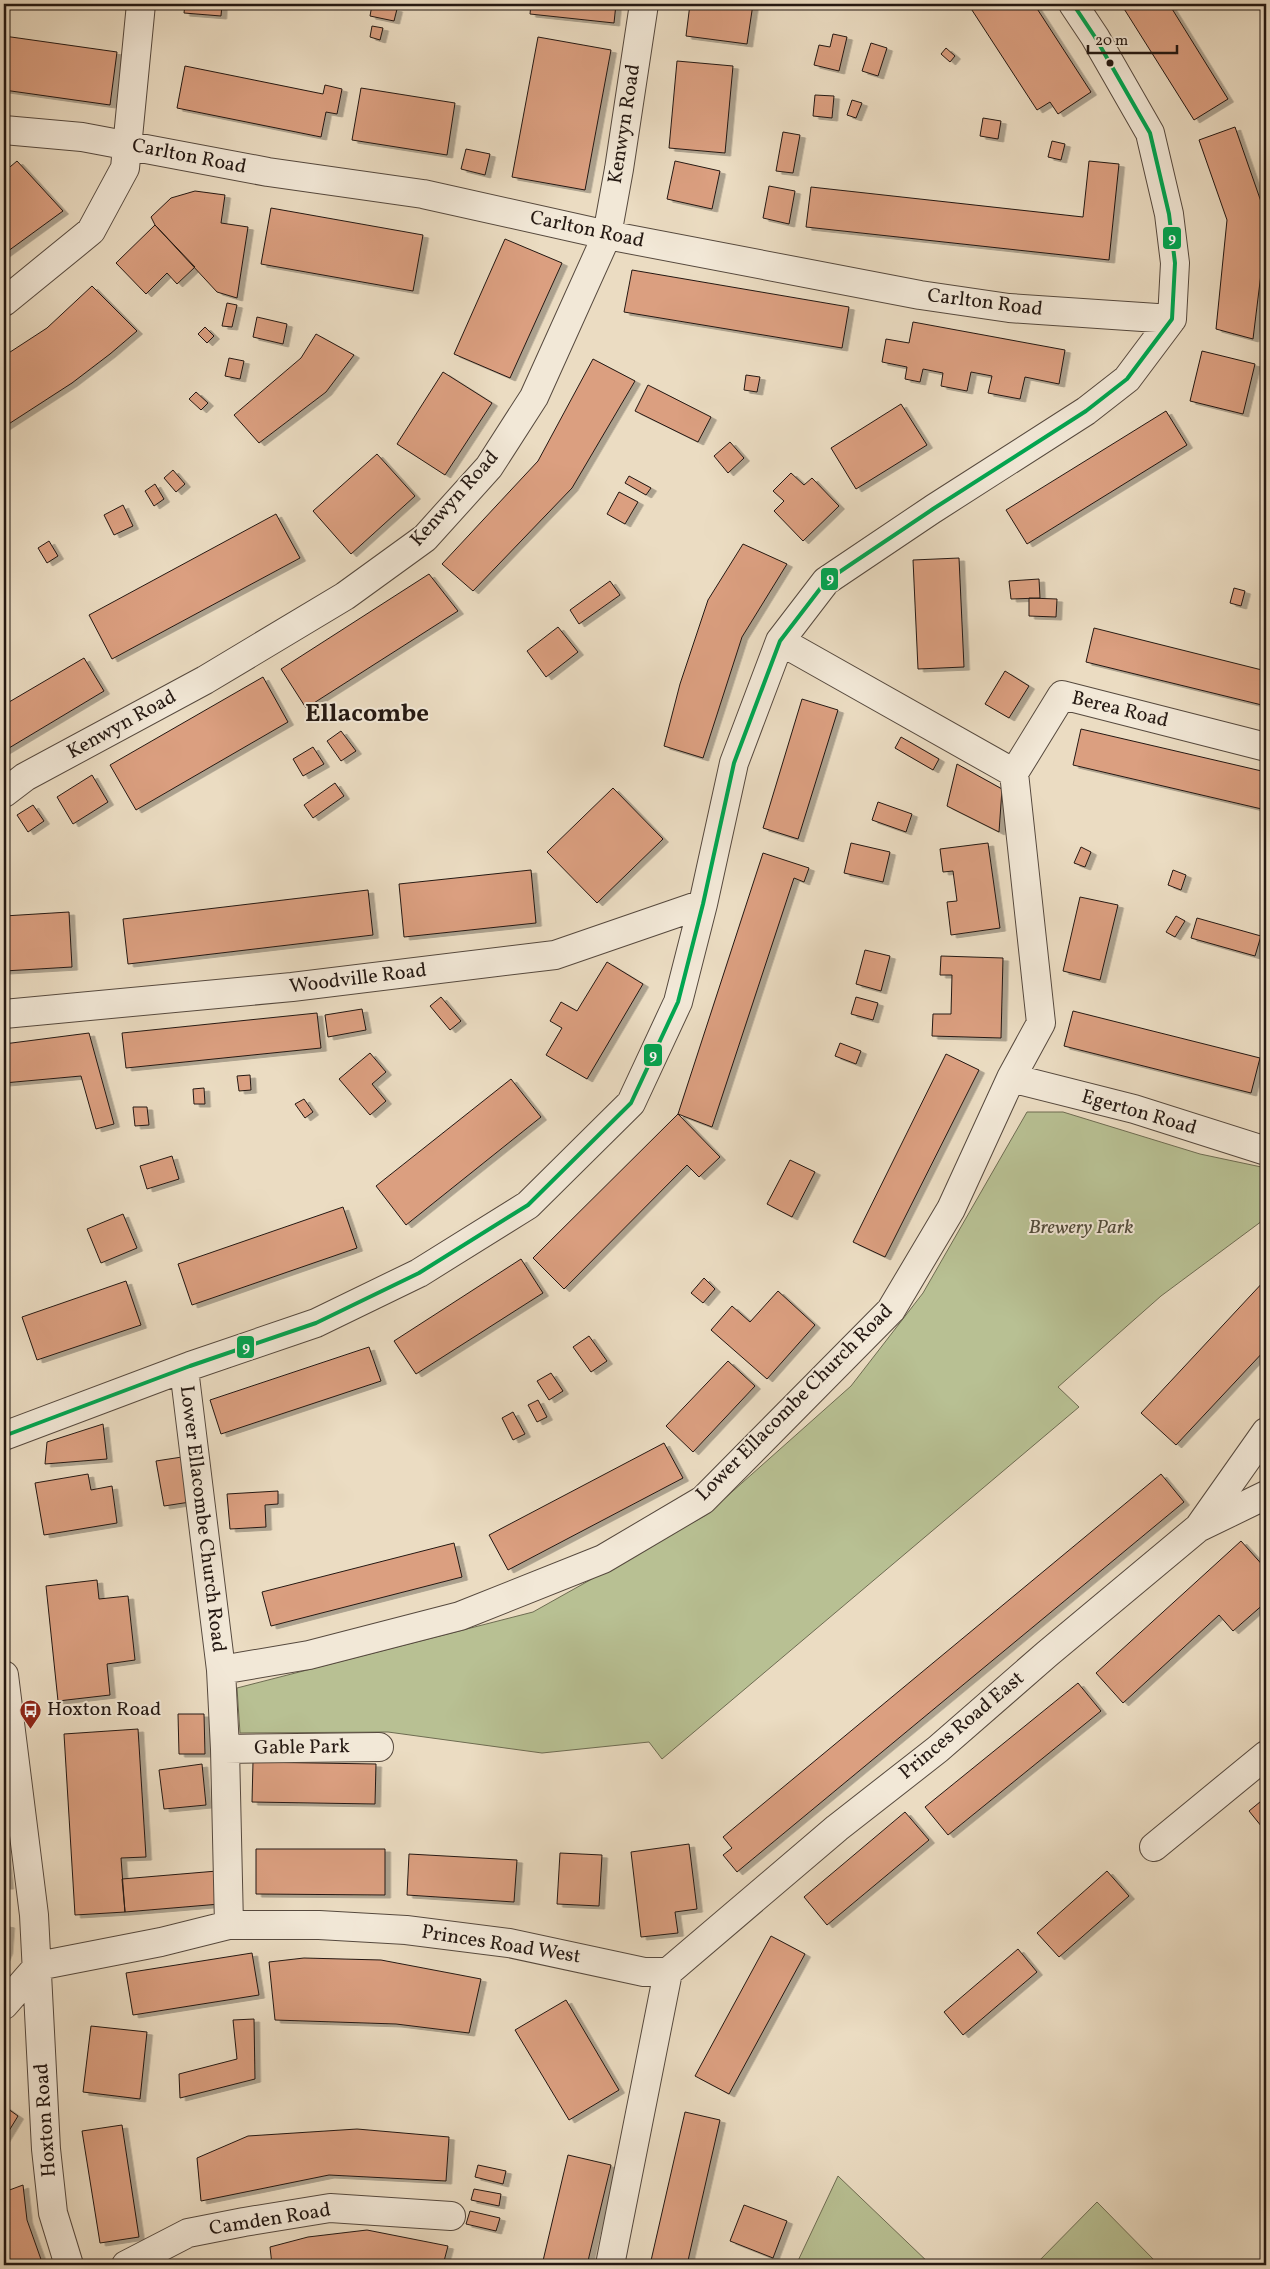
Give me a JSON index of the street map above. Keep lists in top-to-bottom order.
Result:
{
  "streets": {
    "street": [
      "Kenwyn Road",
      "Carlton Road",
      "Berea Road",
      "Woodville Road",
      "Egerton Road",
      "Lower Ellacombe Church Road",
      "Princes Road East",
      "Gable Park",
      "Princes Road West",
      "Hoxton Road",
      "Camden Road"
    ]
  },
  "crossings": [
    ["Kenwyn Road", "Carlton Road"],
    ["Berea Road", "Lower Ellacombe Church Road"],
    ["Egerton Road", "Lower Ellacombe Church Road"],
    ["Lower Ellacombe Church Road", "Gable Park"],
    ["Lower Ellacombe Church Road", "Princes Road West"],
    ["Princes Road East", "Princes Road West"],
    ["Princes Road West", "Hoxton Road"]
  ],
  "districts": ["Ellacombe"],
  "parks": ["Brewery Park"],
  "places": {
    "bus stop": ["Hoxton Road"]
  },
  "lines": ["transit line 9"],
  "scale_bar": "20 m"
}
